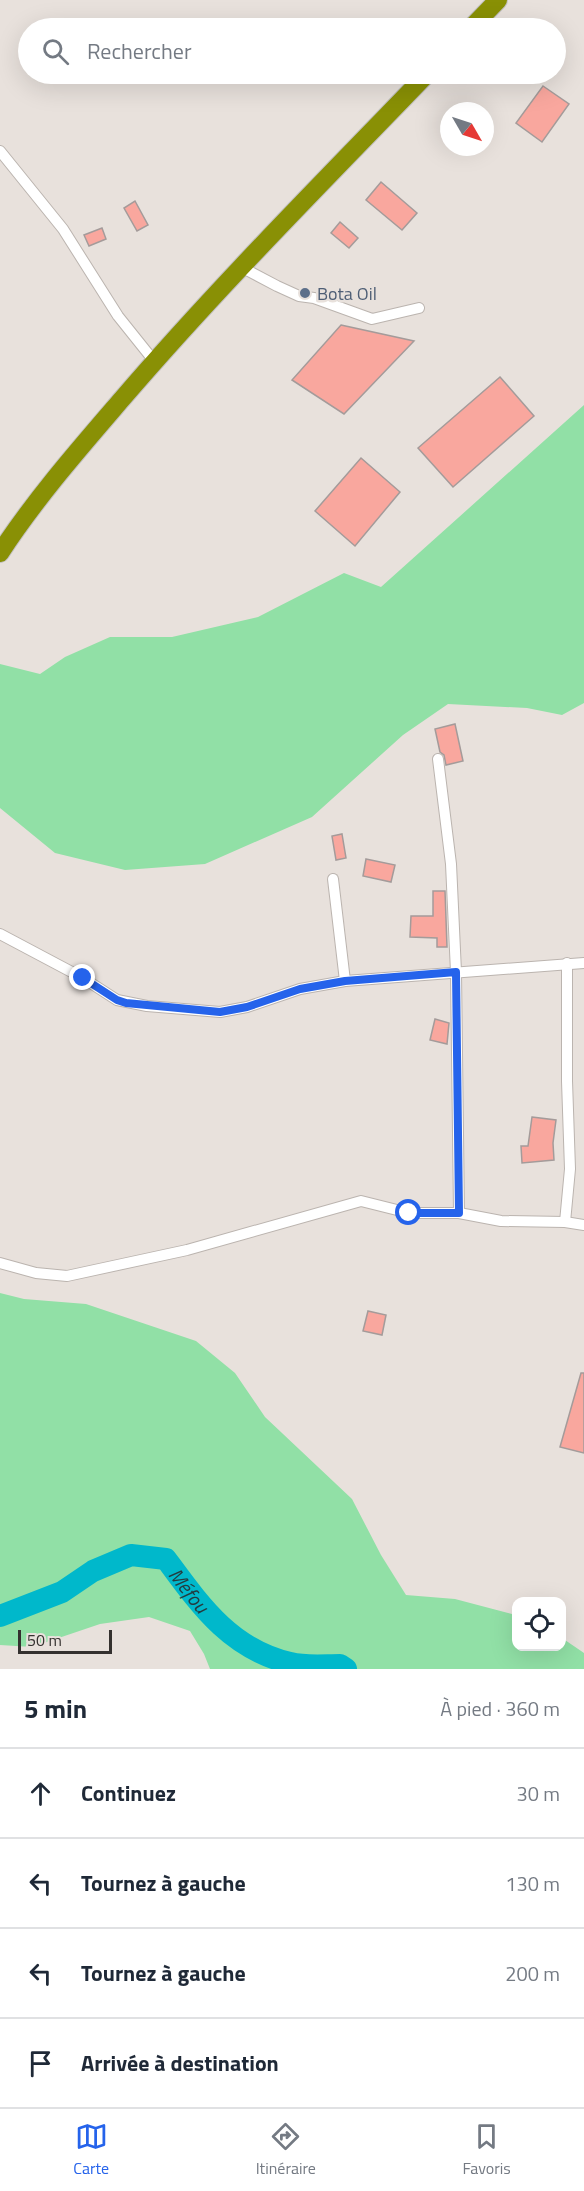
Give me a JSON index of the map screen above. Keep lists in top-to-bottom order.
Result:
{
  "water": ["Méfou"],
  "places": ["Bota Oil"],
  "scale_bar": "50 m",
  "north": "bottom right",
  "page": {
    "search": "Rechercher",
    "scale": "50 m",
    "heading": ["5 min", "À pied · 360 m"],
    "list": [
      ["Continuez", "30 m"],
      ["Tournez à gauche", "130 m"],
      ["Tournez à gauche", "200 m"],
      "Arrivée à destination"
    ],
    "nav": ["Carte", "Itinéraire", "Favoris"]
  }
}
